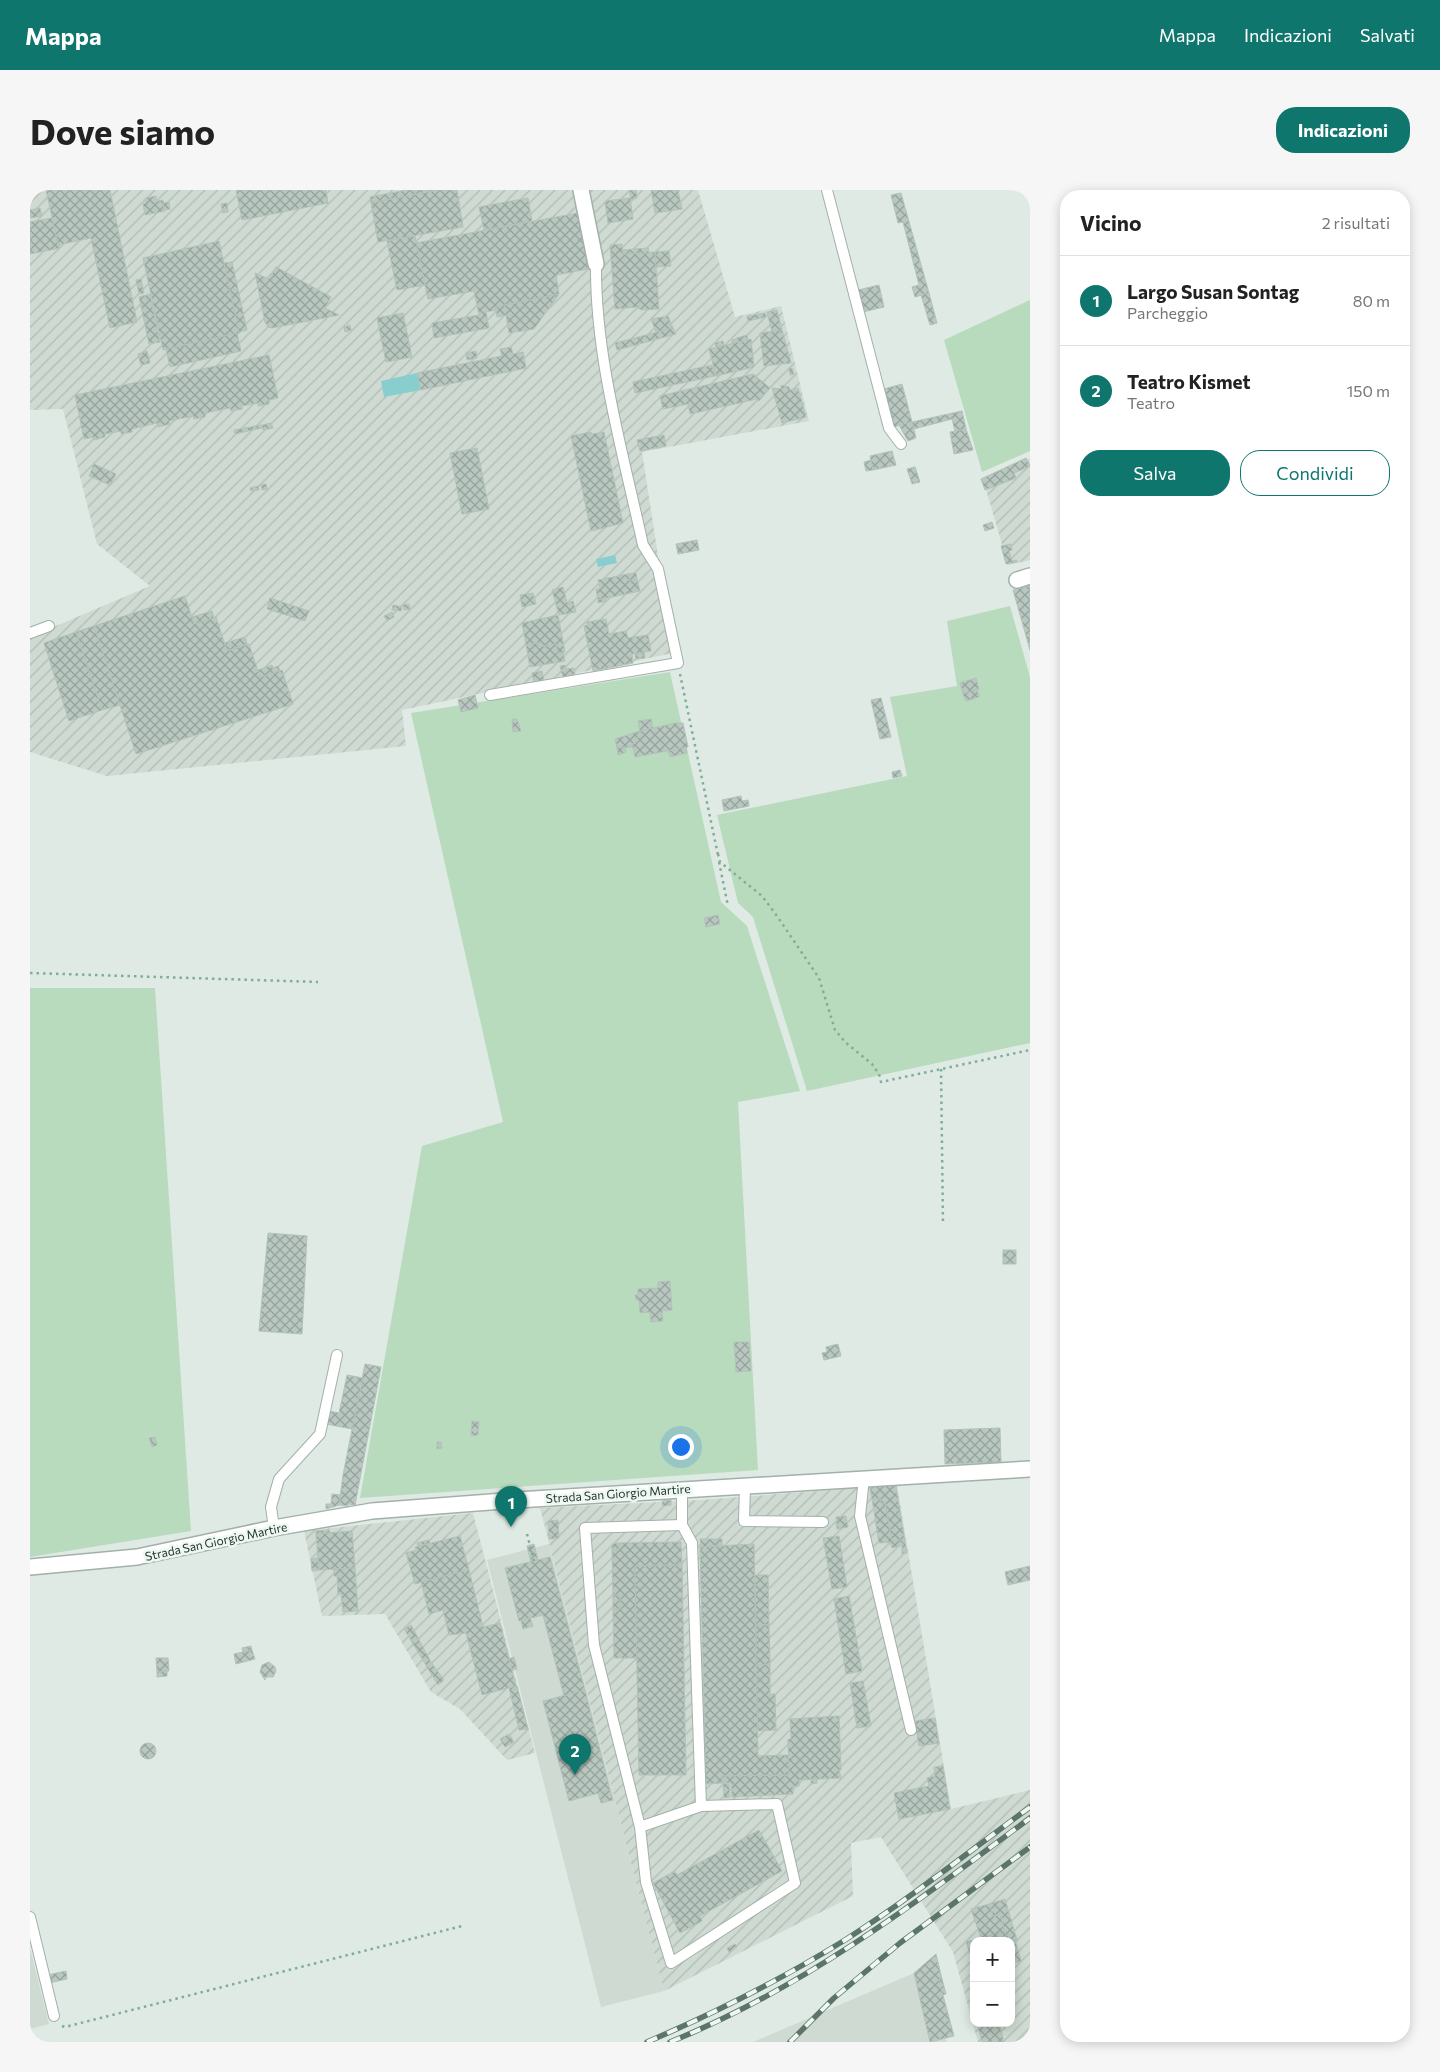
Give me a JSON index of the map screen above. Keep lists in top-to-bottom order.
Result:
{
  "streets": {
    "street": ["Strada San Giorgio Martire"]
  },
  "page": {
    "header": "Mappa",
    "nav": ["Mappa", "Indicazioni", "Salvati"],
    "buttons": [
      "Indicazioni",
      ["Salva", "Condividi"]
    ],
    "title": "Dove siamo",
    "heading": ["Vicino", "2 risultati"],
    "list": [
      {
        "mark": "1",
        "name": "Largo Susan Sontag",
        "note": "Parcheggio",
        "value": "80 m"
      },
      {
        "mark": "2",
        "name": "Teatro Kismet",
        "note": "Teatro",
        "value": "150 m"
      }
    ],
    "pins": ["1", "2"],
    "map_buttons": ["+", "−"]
  }
}
